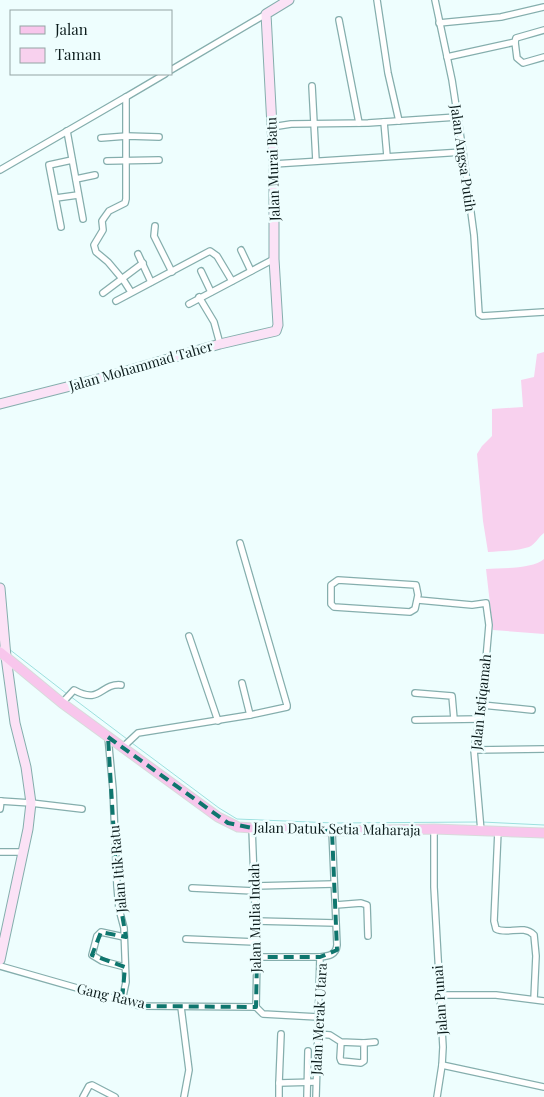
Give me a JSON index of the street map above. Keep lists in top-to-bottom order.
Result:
{
  "streets": {
    "main road": ["Jalan Datuk Setia Maharaja"],
    "street": [
      "Jalan Angsa Putih",
      "Jalan Murai Batu",
      "Jalan Mohammad Taher",
      "Jalan Istiqamah",
      "Jalan Itik Ratu",
      "Jalan Mulia Indah",
      "Gang Rawa",
      "Jalan Punai",
      "Jalan Merak Utara"
    ]
  },
  "crossings": [
    ["Jalan Murai Batu", "Jalan Mohammad Taher"],
    ["Jalan Istiqamah", "Jalan Datuk Setia Maharaja"],
    ["Jalan Datuk Setia Maharaja", "Jalan Itik Ratu"],
    ["Jalan Datuk Setia Maharaja", "Jalan Mulia Indah"],
    ["Jalan Datuk Setia Maharaja", "Jalan Punai"],
    ["Jalan Datuk Setia Maharaja", "Jalan Merak Utara"],
    ["Jalan Itik Ratu", "Gang Rawa"],
    ["Jalan Mulia Indah", "Gang Rawa"],
    ["Gang Rawa", "Jalan Merak Utara"]
  ],
  "legend": ["Jalan", "Taman"]
}
